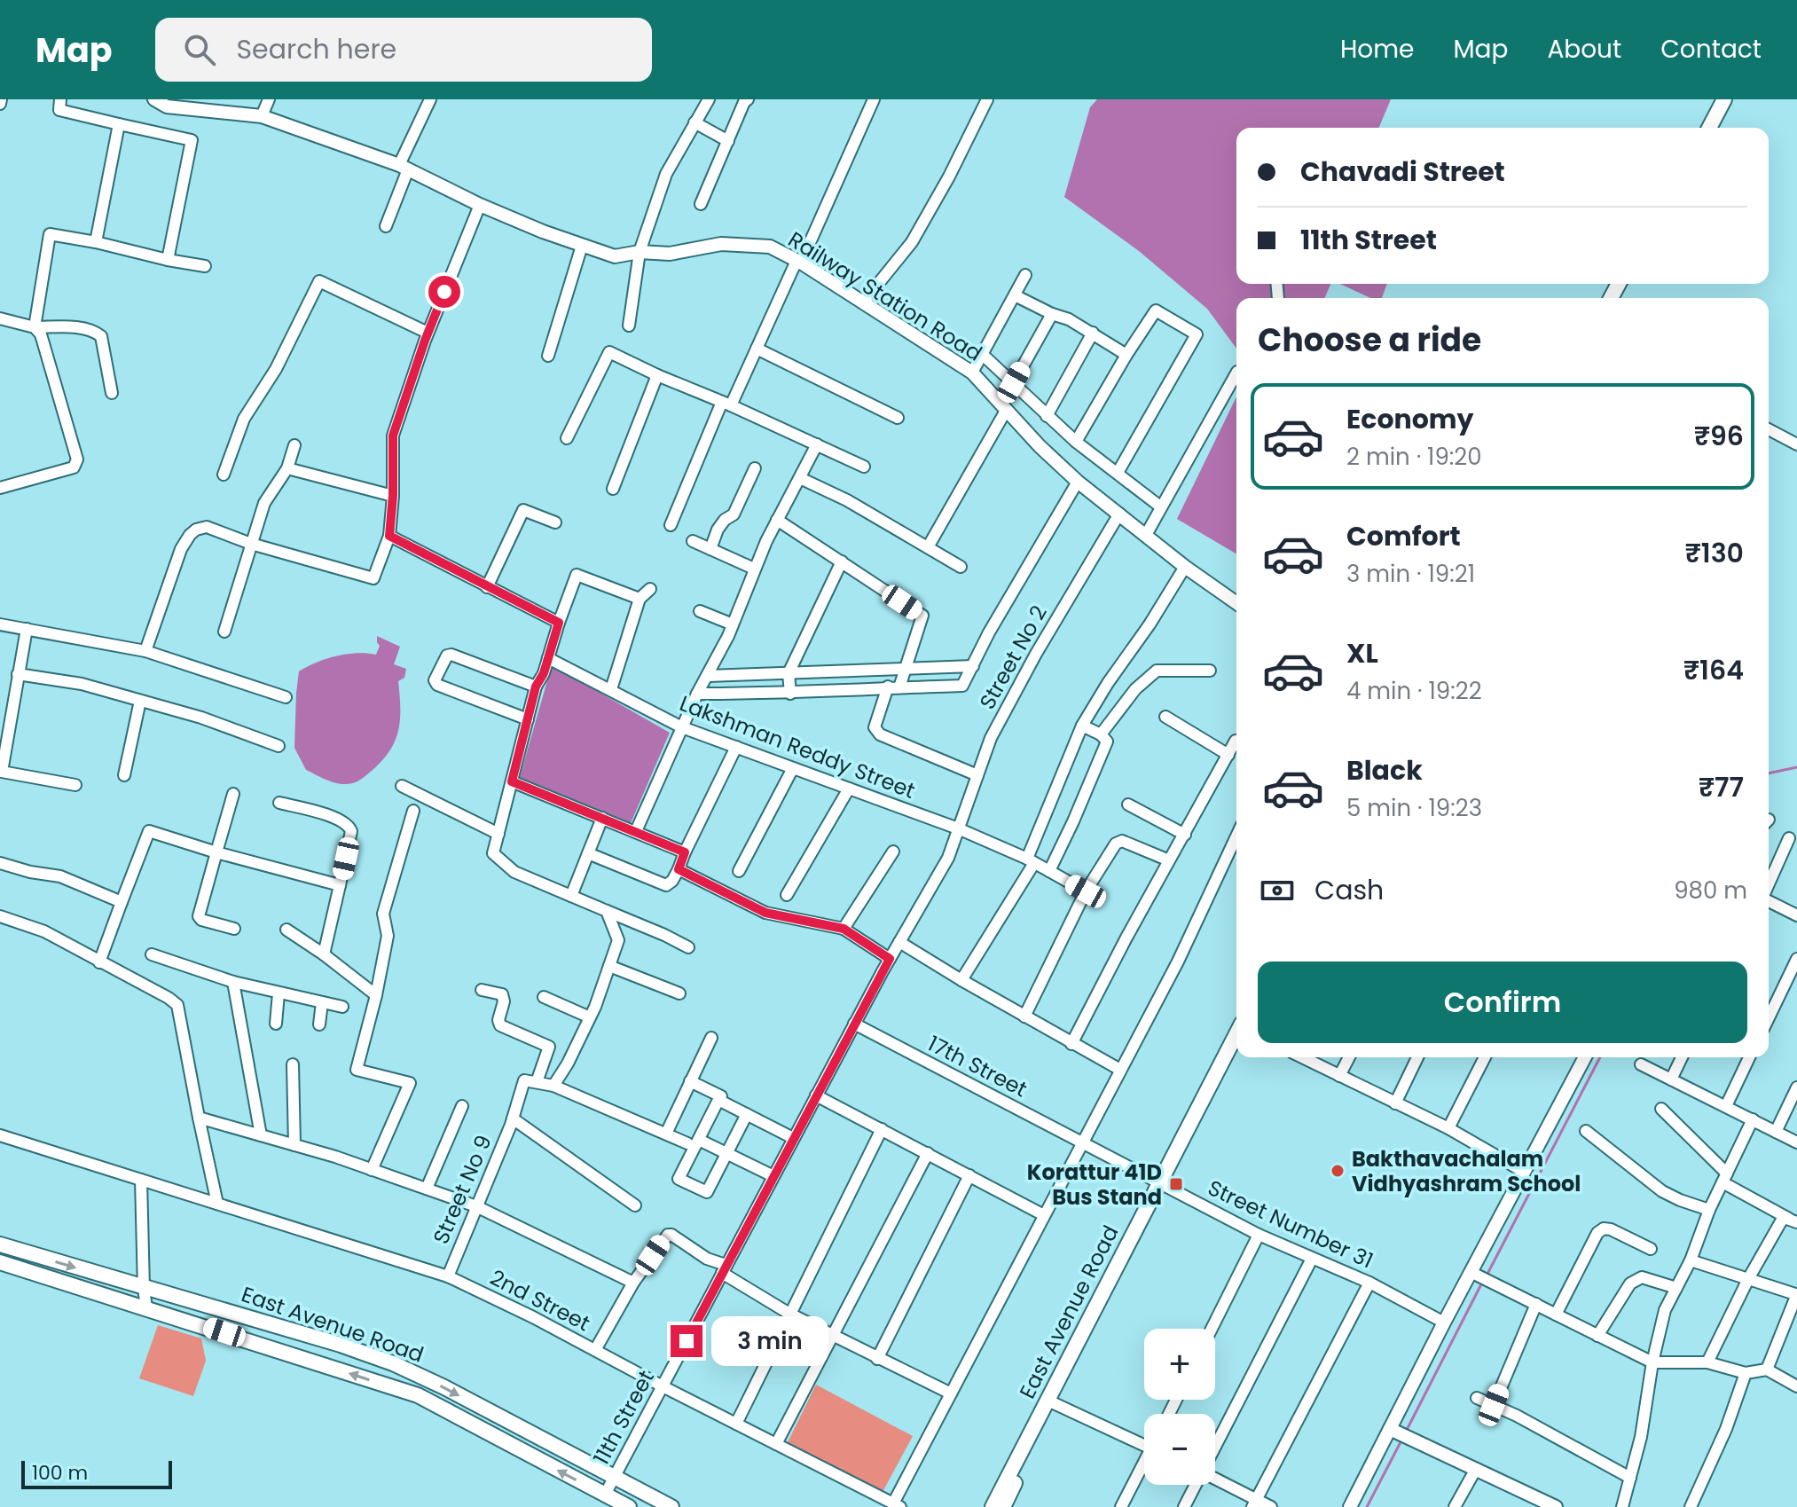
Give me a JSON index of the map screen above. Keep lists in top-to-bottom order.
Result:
{
  "streets": {
    "main road": ["East Avenue Road"],
    "street": [
      "Railway Station Road",
      "Street No 2",
      "Lakshman Reddy Street",
      "17th Street",
      "Street No 9",
      "Street Number 31",
      "2nd Street",
      "11th Street"
    ]
  },
  "crossings": [
    ["Railway Station Road", "Street No 2"],
    ["Street No 2", "Lakshman Reddy Street"],
    ["Street No 2", "11th Street"],
    ["17th Street", "Street Number 31"],
    ["17th Street", "11th Street"],
    ["Street No 9", "2nd Street"],
    ["Street Number 31", "East Avenue Road"],
    ["2nd Street", "11th Street"],
    ["East Avenue Road", "11th Street"]
  ],
  "places": {
    "other": ["Bakthavachalam Vidhyashram School"],
    "transit": ["Korattur 41D Bus Stand"]
  },
  "scale_bar": "100 m",
  "page": {
    "header": "Map",
    "search": "Search here",
    "nav": [
      "Home",
      "Map",
      "About",
      "Contact"
    ],
    "banner": ["Chavadi Street", "11th Street"],
    "heading": "Choose a ride",
    "list": [
      {
        "name": "Economy",
        "note": "2 min · 19:20",
        "value": "₹96"
      },
      {
        "name": "Comfort",
        "note": "3 min · 19:21",
        "value": "₹130"
      },
      {
        "name": "XL",
        "note": "4 min · 19:22",
        "value": "₹164"
      },
      {
        "name": "Black",
        "note": "5 min · 19:23",
        "value": "₹77"
      }
    ],
    "pay": ["Cash", "980 m"],
    "buttons": "Confirm",
    "bubble": "3 min",
    "map_buttons": ["+", "−"],
    "scale": "100 m"
  }
}
